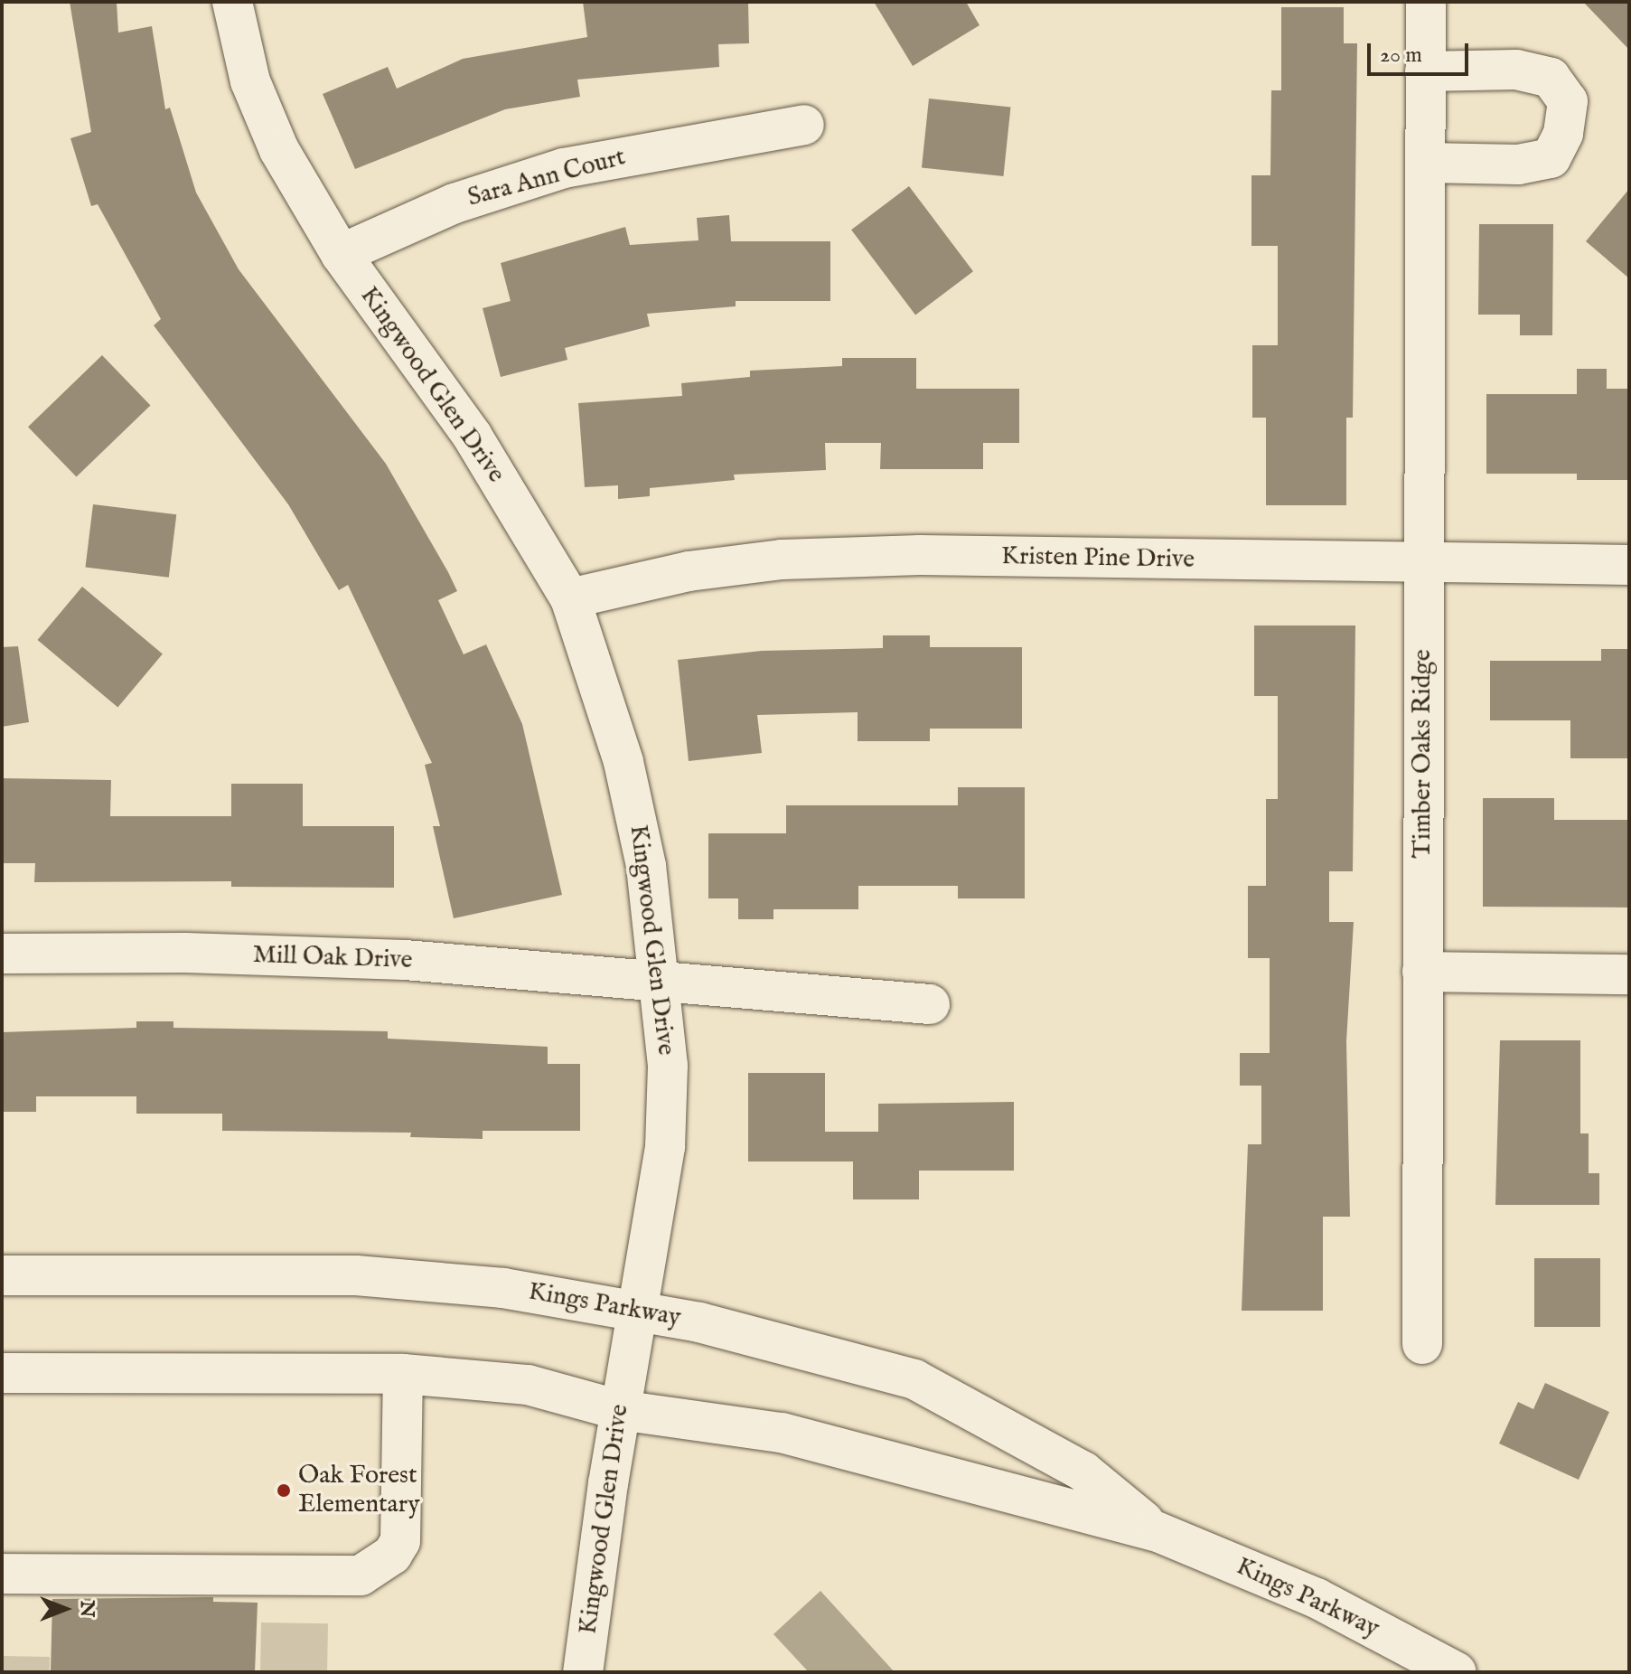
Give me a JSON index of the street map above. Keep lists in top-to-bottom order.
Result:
{
  "streets": {
    "street": [
      "Sara Ann Court",
      "Kingwood Glen Drive",
      "Kristen Pine Drive",
      "Timber Oaks Ridge",
      "Mill Oak Drive",
      "Kings Parkway"
    ]
  },
  "crossings": [
    ["Sara Ann Court", "Kingwood Glen Drive"],
    ["Kingwood Glen Drive", "Kristen Pine Drive"],
    ["Kingwood Glen Drive", "Mill Oak Drive"],
    ["Kingwood Glen Drive", "Kings Parkway"],
    ["Kristen Pine Drive", "Timber Oaks Ridge"]
  ],
  "places": ["Oak Forest Elementary"],
  "scale_bar": "20 m",
  "north": "right"
}
